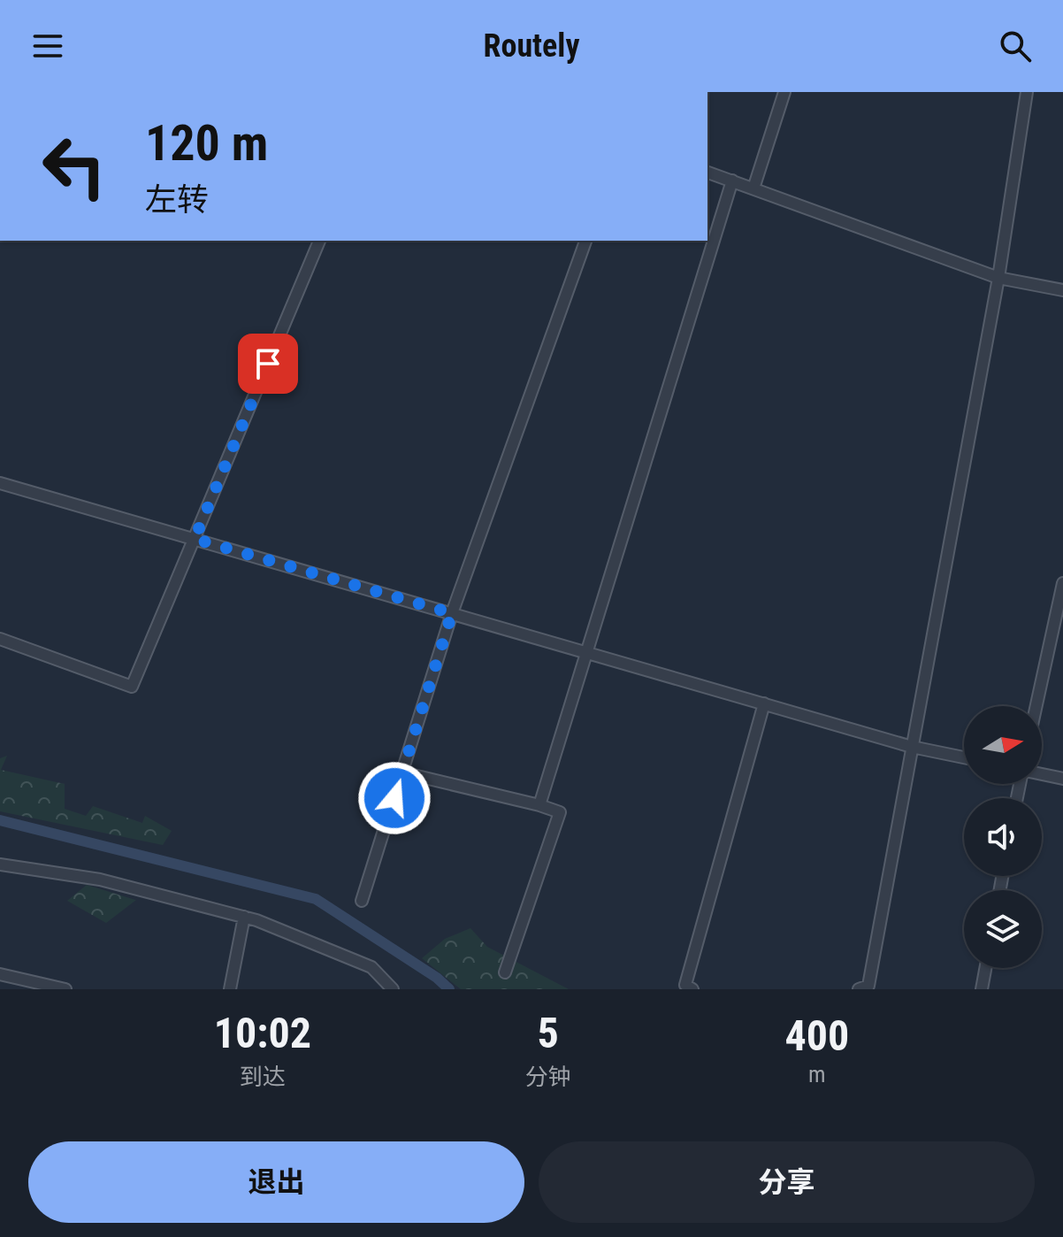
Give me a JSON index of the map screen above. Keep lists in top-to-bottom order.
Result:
{
  "north": "right",
  "page": {
    "header": "Routely",
    "turn": ["120 m", "左转"],
    "eta": [
      "10:02",
      "到达",
      "5",
      "分钟",
      "400",
      "m"
    ],
    "buttons": ["退出", "分享"]
  }
}
